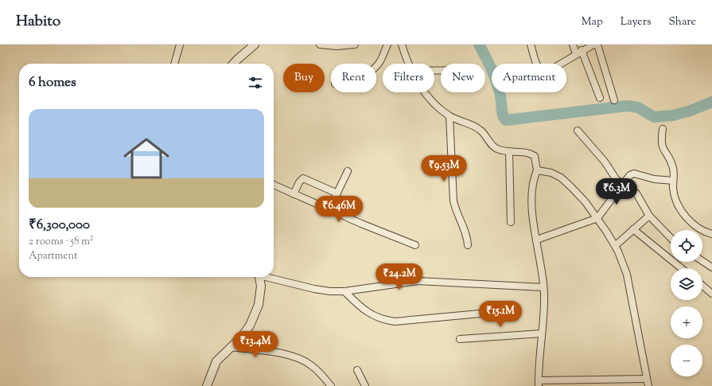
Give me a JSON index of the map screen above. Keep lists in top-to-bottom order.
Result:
{
  "page": {
    "header": "Habito",
    "nav": ["Map", "Layers", "Share"],
    "chip": [
      "Buy",
      "Rent",
      "Filters",
      "New",
      "Apartment"
    ],
    "heading": "6 homes",
    "list": [
      {
        "name": "₹6,300,000",
        "note": "2 rooms · 58 m² · Apartment"
      }
    ],
    "price": [
      "₹9.53M",
      "₹6.3M",
      "₹6.46M",
      "₹24.2M",
      "₹15.1M",
      "₹13.4M"
    ],
    "map_buttons": ["+", "−"]
  }
}
